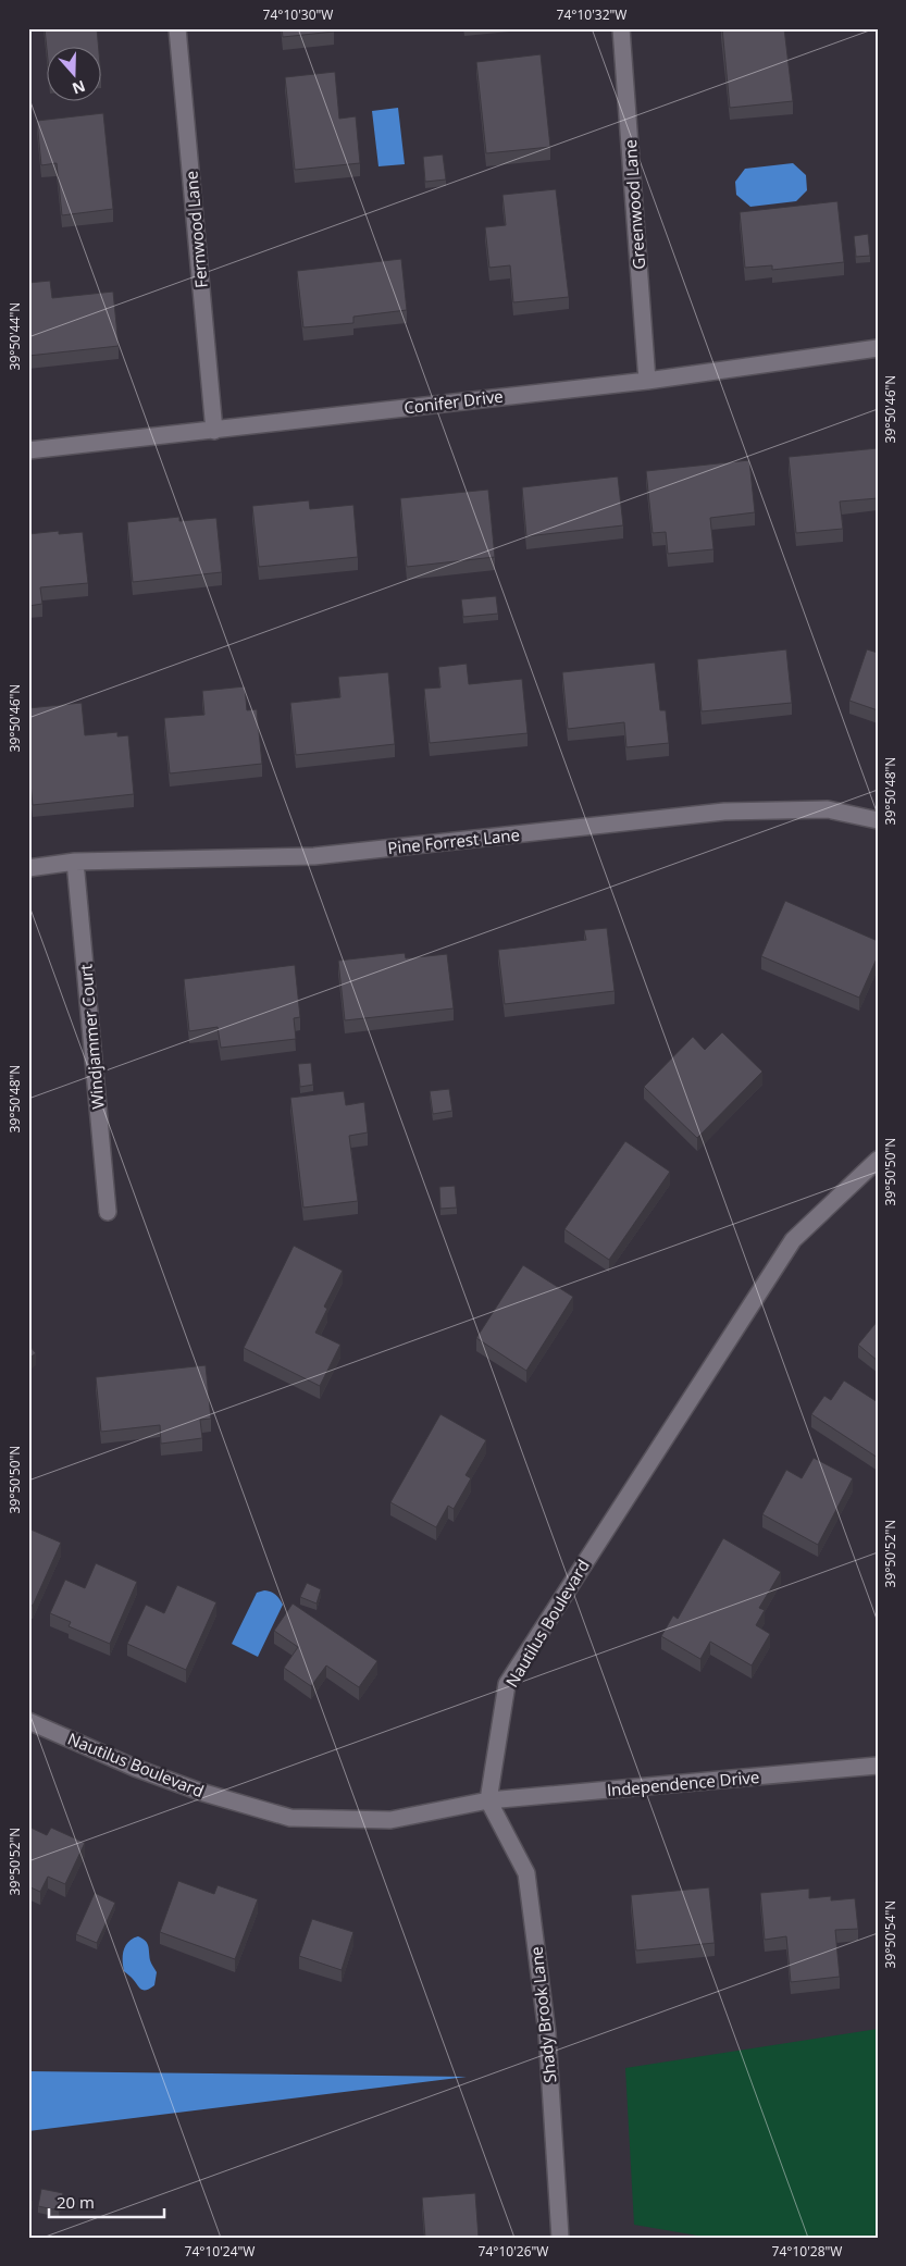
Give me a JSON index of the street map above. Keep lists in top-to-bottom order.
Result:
{
  "streets": {
    "street": [
      "Greenwood Lane",
      "Fernwood Lane",
      "Conifer Drive",
      "Pine Forrest Lane",
      "Windjammer Court",
      "Nautilus Boulevard",
      "Independence Drive",
      "Shady Brook Lane"
    ]
  },
  "crossings": [
    ["Greenwood Lane", "Conifer Drive"],
    ["Fernwood Lane", "Conifer Drive"],
    ["Pine Forrest Lane", "Windjammer Court"],
    ["Nautilus Boulevard", "Independence Drive"],
    ["Nautilus Boulevard", "Shady Brook Lane"],
    ["Independence Drive", "Shady Brook Lane"]
  ],
  "scale_bar": "20 m",
  "north": "bottom",
  "coordinates": [
    "74°10'30\"W",
    "74°10'32\"W",
    "39°50'44\"N",
    "39°50'46\"N",
    "39°50'48\"N",
    "39°50'50\"N",
    "39°50'52\"N",
    "39°50'54\"N",
    "74°10'24\"W",
    "74°10'26\"W",
    "74°10'28\"W"
  ]
}
